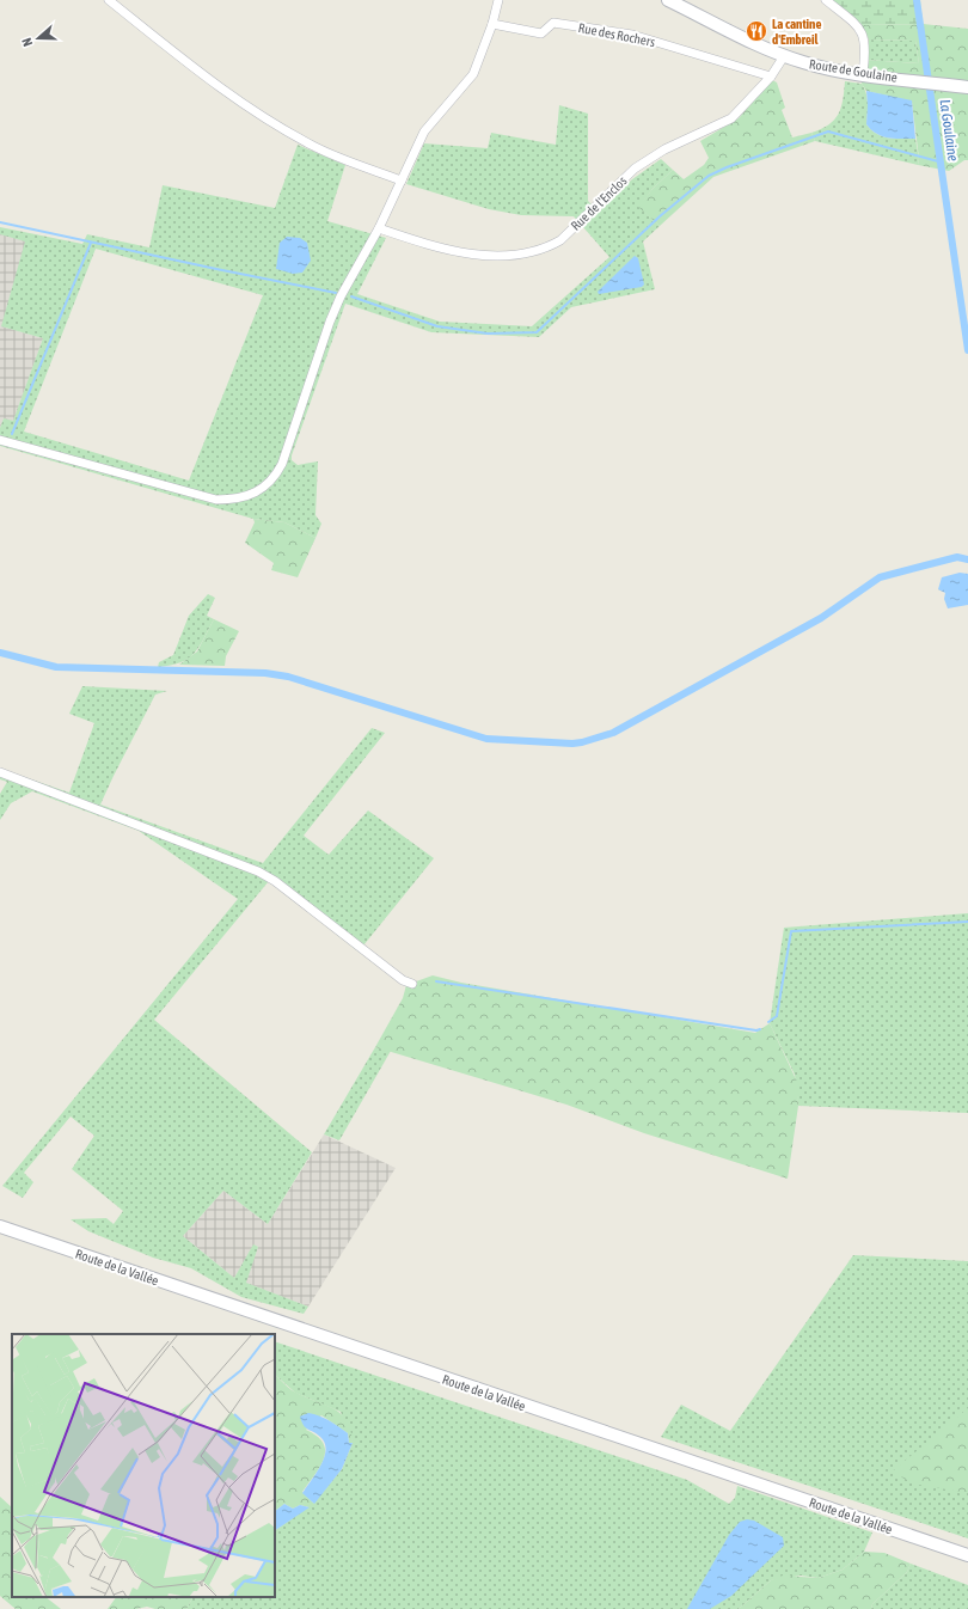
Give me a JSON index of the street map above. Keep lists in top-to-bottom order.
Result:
{
  "streets": {
    "main road": ["Route de Goulaine", "Route de la Vallée"],
    "street": ["Rue des Rochers", "Rue de l'Enclos"]
  },
  "crossings": [
    ["Rue des Rochers", "Rue de l'Enclos"],
    ["Route de Goulaine", "Rue de l'Enclos"]
  ],
  "water": ["La Goulaine"],
  "places": {
    "restaurant": ["La cantine d'Embreil"]
  },
  "north": "left"
}
